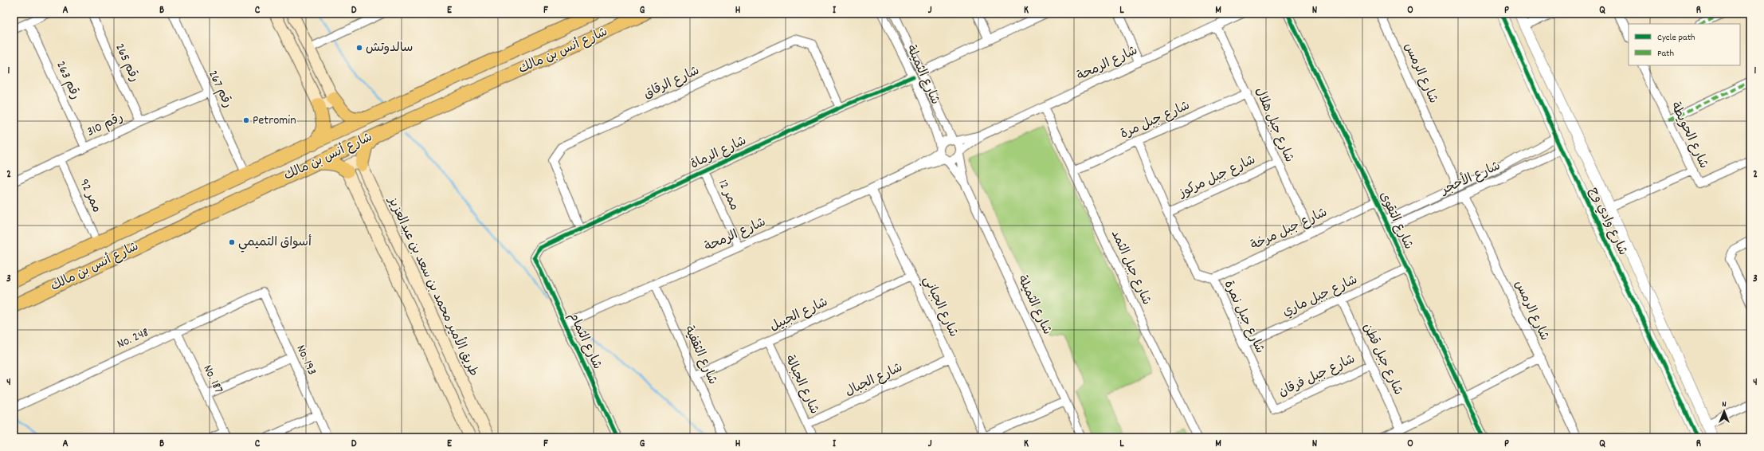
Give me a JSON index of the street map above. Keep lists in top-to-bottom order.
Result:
{
  "streets": {
    "main road": ["شارع أنس بن مالك", "طريق الأمير محمد بن سعد بن عبدالعزيز"],
    "street": [
      "رقم 265",
      "شارع الرمحة",
      "شارع الرمس",
      "شارع الثميلة",
      "رقم 263",
      "شارع الرقاق",
      "رقم 267",
      "شارع جبل مرة",
      "رقم 310",
      "شارع جبل هلال",
      "شارع الحويطة",
      "شارع الرماة",
      "شارع جبل مركوز",
      "شارع الأحجر",
      "ممر 12",
      "ممر 92",
      "شارع التقوى",
      "شارع وادي وج",
      "شارع جبل مرخة",
      "شارع جبل الثمد",
      "شارع جبل ماري",
      "شارع الجباني",
      "شارع الجبيل",
      "شارع جبل نمرة",
      "No. 248",
      "شارع الثمام",
      "شارع الثقفية",
      "شارع جبل قطن",
      "No. 193",
      "شارع جبل فرقان",
      "No. 187",
      "شارع الجبال",
      "شارع الجبالة"
    ]
  },
  "crossings": [
    ["شارع أنس بن مالك", "رقم 267"],
    ["شارع أنس بن مالك", "ممر 92"],
    ["رقم 265", "رقم 310"],
    ["شارع الرمحة", "شارع جبل هلال"],
    ["شارع الرمحة", "ممر 12"],
    ["شارع الرمحة", "شارع جبل الثمد"],
    ["شارع الرمحة", "شارع الجباني"],
    ["شارع الرمحة", "شارع الثمام"],
    ["شارع الرمحة", "شارع الثقفية"],
    ["شارع الرمس", "شارع الأحجر"],
    ["شارع الثميلة", "شارع الرماة"],
    ["رقم 263", "رقم 310"],
    ["شارع الرقاق", "شارع الرماة"],
    ["رقم 267", "رقم 310"],
    ["شارع جبل مرة", "شارع جبل هلال"],
    ["شارع جبل مرة", "شارع جبل الثمد"],
    ["شارع جبل مرة", "شارع جبل نمرة"],
    ["رقم 310", "ممر 92"],
    ["شارع جبل هلال", "شارع جبل مركوز"],
    ["شارع جبل هلال", "شارع جبل مرخة"],
    ["شارع الرماة", "ممر 12"],
    ["شارع الرماة", "شارع الثمام"],
    ["شارع جبل مركوز", "شارع جبل نمرة"],
    ["شارع الأحجر", "شارع التقوى"],
    ["شارع الأحجر", "شارع وادي وج"],
    ["شارع التقوى", "شارع جبل مرخة"],
    ["شارع التقوى", "شارع جبل ماري"],
    ["شارع جبل مرخة", "شارع جبل نمرة"],
    ["شارع جبل ماري", "شارع جبل نمرة"],
    ["شارع جبل ماري", "شارع جبل قطن"],
    ["شارع الجباني", "شارع الجبيل"],
    ["شارع الجباني", "شارع الجبال"],
    ["شارع الجبيل", "شارع الثقفية"],
    ["شارع الجبيل", "شارع الجبالة"],
    ["شارع جبل نمرة", "شارع جبل فرقان"],
    ["No. 248", "No. 193"],
    ["No. 248", "No. 187"],
    ["شارع جبل قطن", "شارع جبل فرقان"],
    ["شارع الجبال", "شارع الجبالة"]
  ],
  "places": ["سالدوتش", "Petromin", "أسواق التميمي"],
  "legend": ["Cycle path", "Path"],
  "north": "top",
  "grid": {
    "columns": [
      "A",
      "B",
      "C",
      "D",
      "E",
      "F",
      "G",
      "H",
      "I",
      "J",
      "K",
      "L",
      "M",
      "N",
      "O",
      "P",
      "Q",
      "R"
    ],
    "rows": [
      "1",
      "2",
      "3",
      "4"
    ]
  }
}
